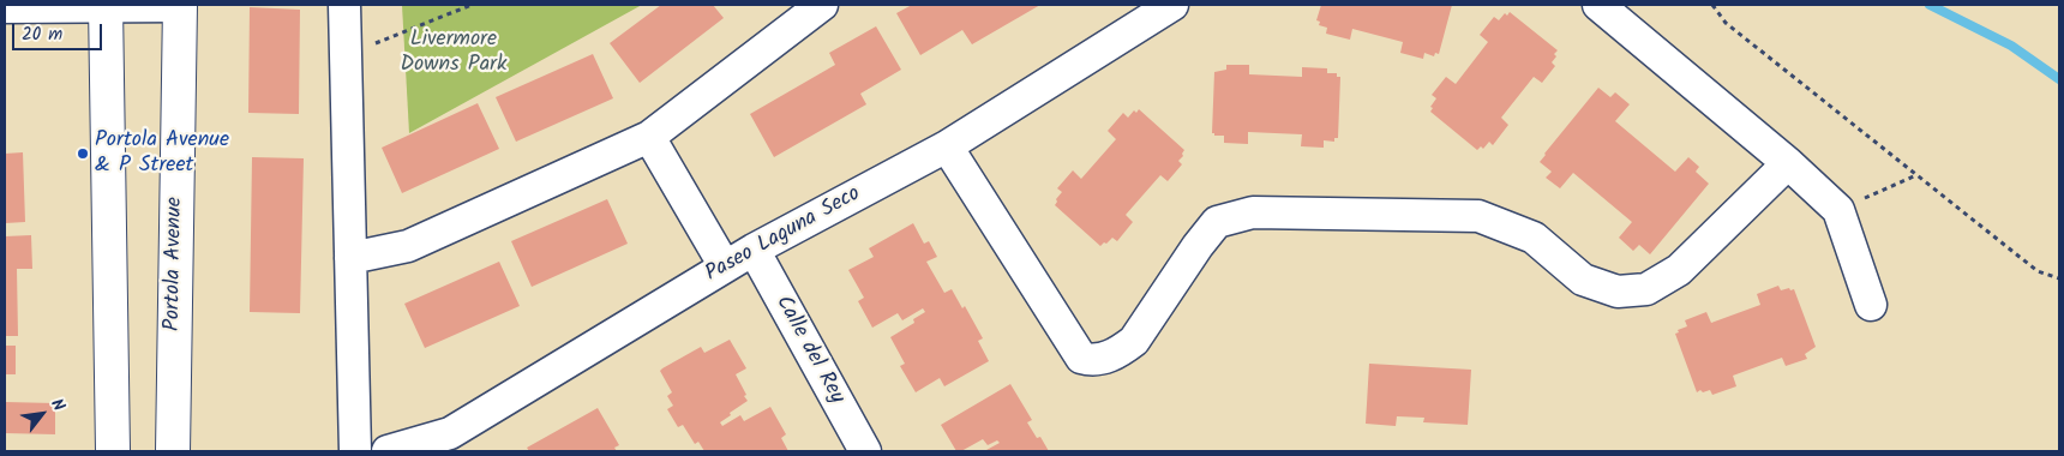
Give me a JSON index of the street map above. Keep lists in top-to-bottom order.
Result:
{
  "streets": {
    "main road": ["Portola Avenue"],
    "street": ["Paseo Laguna Seco", "Calle del Rey"]
  },
  "crossings": [
    ["Paseo Laguna Seco", "Calle del Rey"]
  ],
  "parks": ["Livermore Downs Park"],
  "places": ["Portola Avenue & P Street"],
  "scale_bar": "20 m",
  "north": "top right"
}
